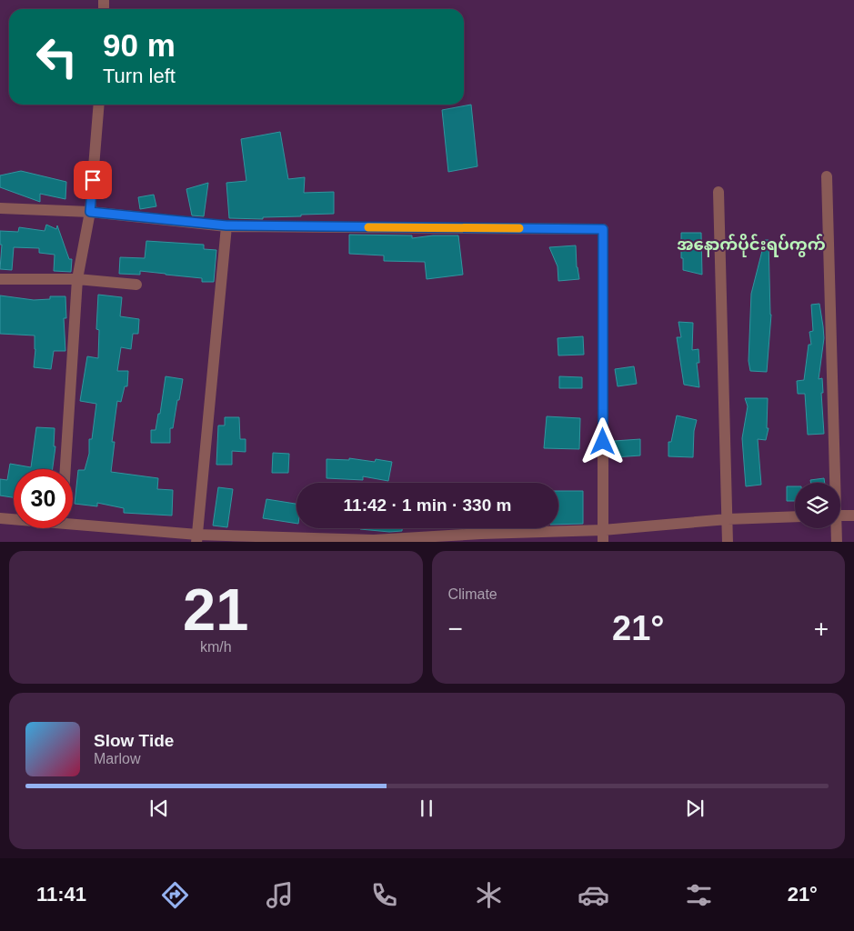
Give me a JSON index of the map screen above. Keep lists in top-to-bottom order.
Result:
{
  "districts": ["အနောက်ပိုင်းရပ်ကွက်"],
  "page": {
    "turn": ["90 m", "Turn left"],
    "limit": "30",
    "trip": "11:42 · 1 min · 330 m",
    "tile": [
      ["21", "km/h"],
      "Climate"
    ],
    "heat": ["−", "21°", "+"],
    "song": ["Slow Tide", "Marlow"],
    "tabs": ["11:41", "21°"]
  }
}
